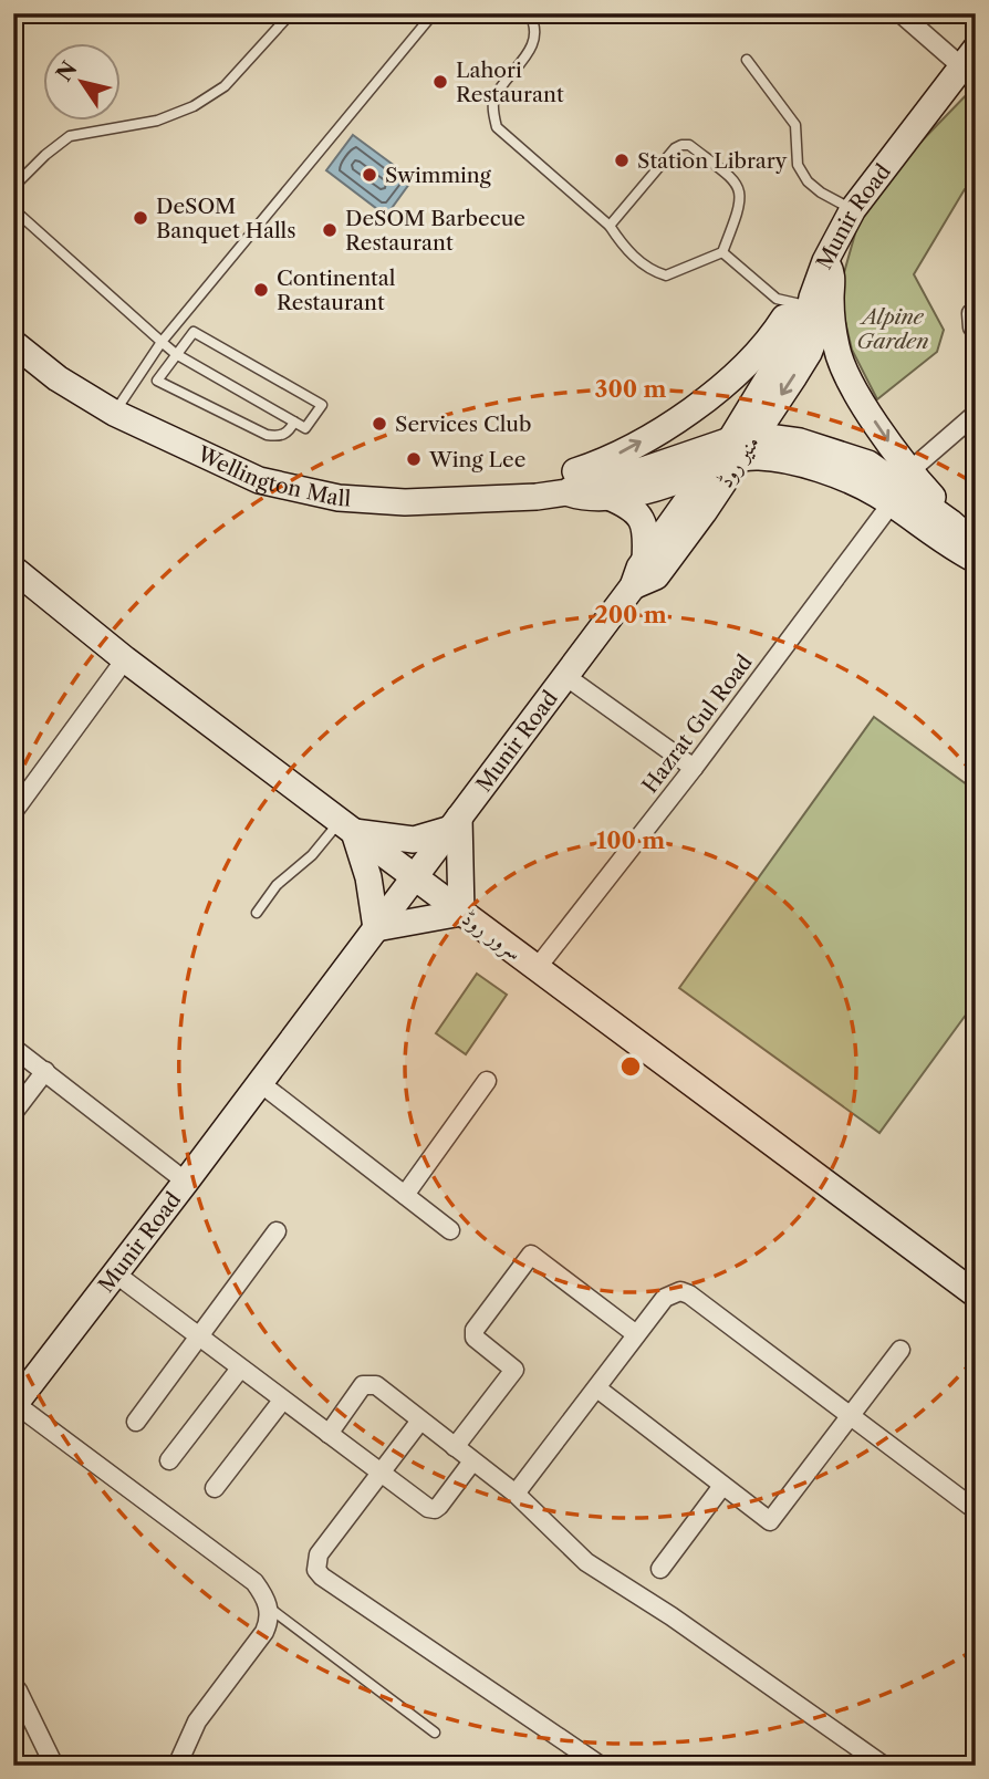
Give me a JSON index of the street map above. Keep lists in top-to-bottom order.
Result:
{
  "streets": {
    "street": [
      "Munir Road",
      "منیر روڈ",
      "Wellington Mall",
      "Hazrat Gul Road",
      "سرور روڈ"
    ]
  },
  "crossings": [
    ["Munir Road", "منیر روڈ"],
    ["Munir Road", "Wellington Mall"],
    ["Munir Road", "سرور روڈ"],
    ["منیر روڈ", "Wellington Mall"],
    ["Hazrat Gul Road", "سرور روڈ"]
  ],
  "parks": ["Alpine Garden"],
  "places": [
    "Lahori Restaurant",
    "Station Library",
    "Swimming",
    "DeSOM Banquet Halls",
    "DeSOM Barbecue Restaurant",
    "Continental Restaurant",
    "Services Club",
    "Wing Lee"
  ],
  "north": "top left",
  "rings": ["300 m", "200 m", "100 m"]
}
